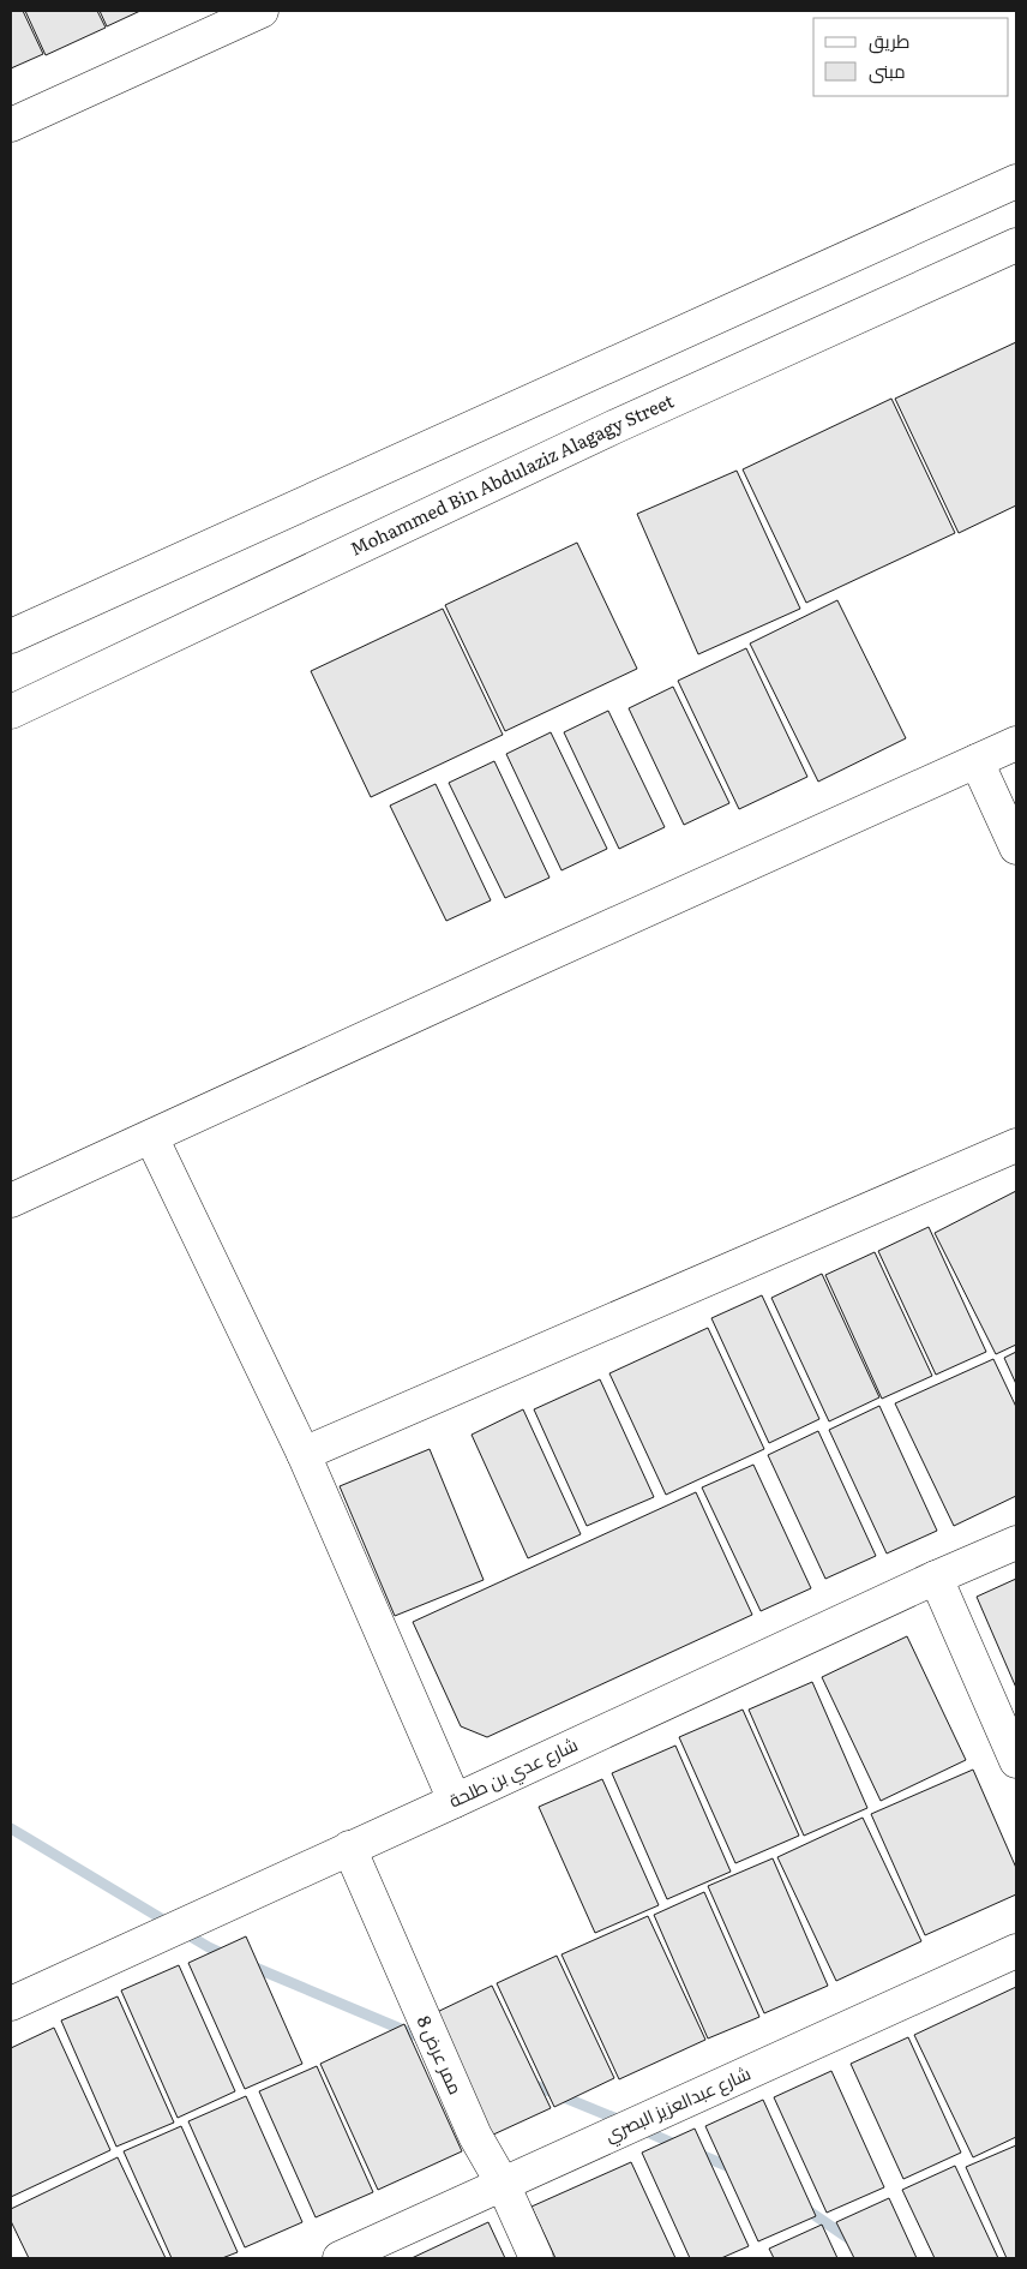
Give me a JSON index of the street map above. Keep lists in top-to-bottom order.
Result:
{
  "streets": {
    "street": [
      "Mohammed Bin Abdulaziz Alagagy Street",
      "شارع عدي بن طلحة",
      "ممر عرض 8",
      "شارع عبدالعزيز البصري"
    ]
  },
  "crossings": [
    ["شارع عدي بن طلحة", "ممر عرض 8"],
    ["ممر عرض 8", "شارع عبدالعزيز البصري"]
  ],
  "legend": ["طريق", "مبنى"]
}
